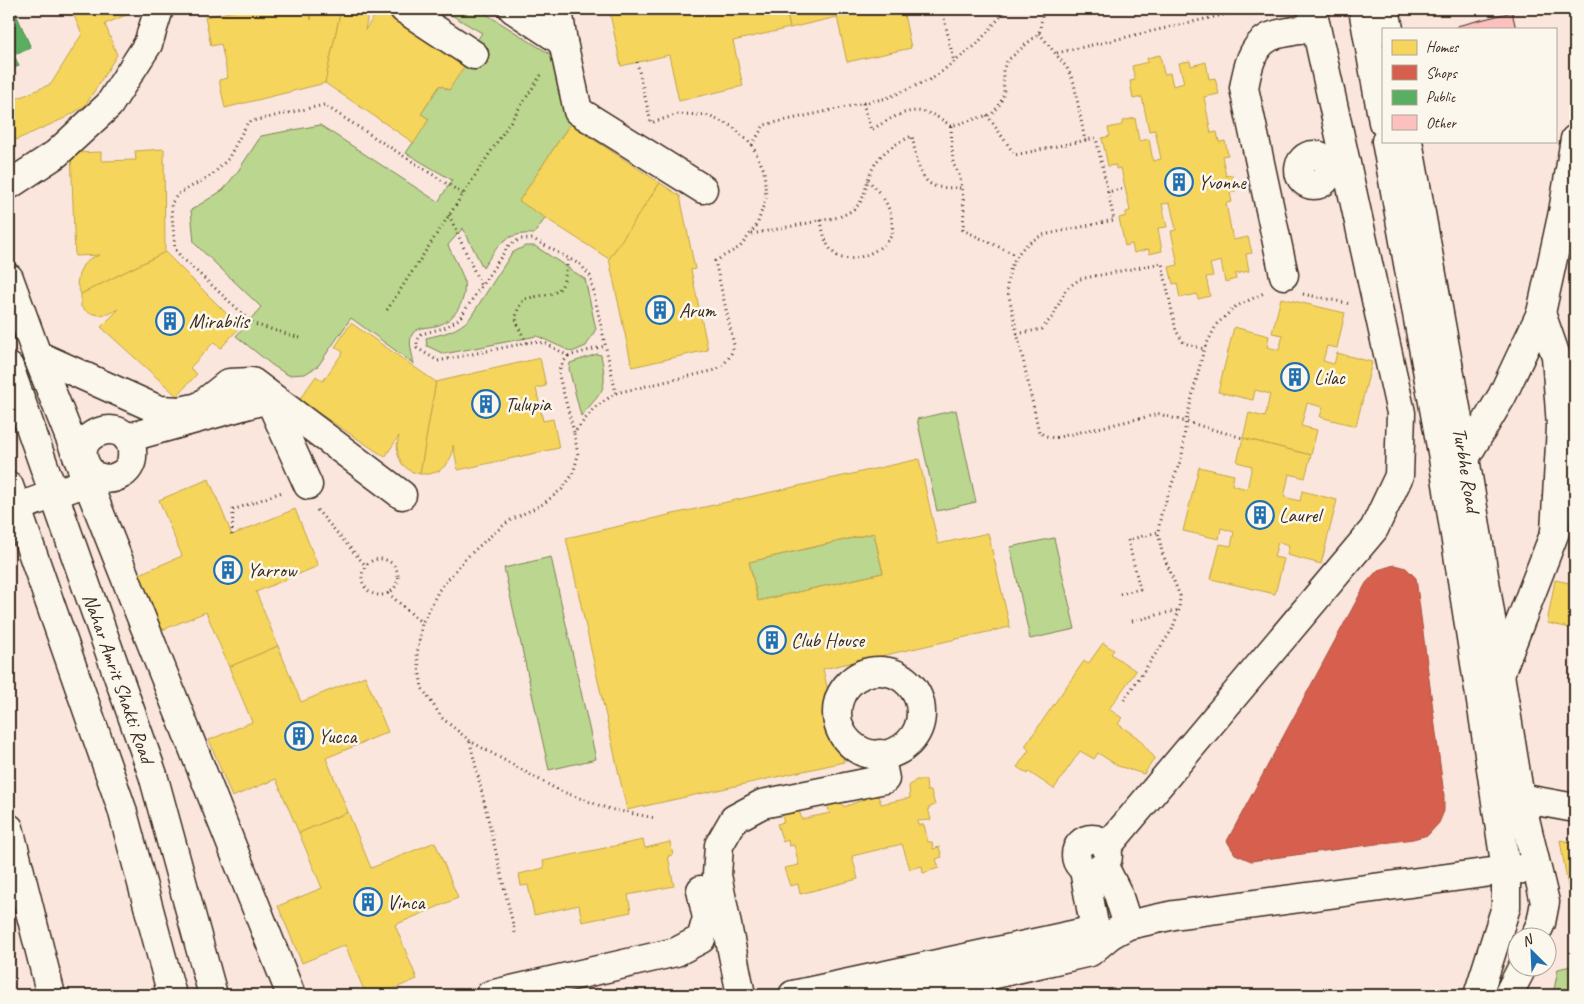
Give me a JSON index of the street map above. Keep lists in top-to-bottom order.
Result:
{
  "streets": {
    "street": ["Turbhe Road", "Nahar Amrit Shakti Road"]
  },
  "places": {
    "building": [
      "Yvonne",
      "Arum",
      "Mirabilis",
      "Lilac",
      "Tulupia",
      "Laurel",
      "Yarrow",
      "Club House",
      "Yucca",
      "Vinca"
    ]
  },
  "legend": [
    "Homes",
    "Shops",
    "Public",
    "Other"
  ],
  "north": "top left"
}
